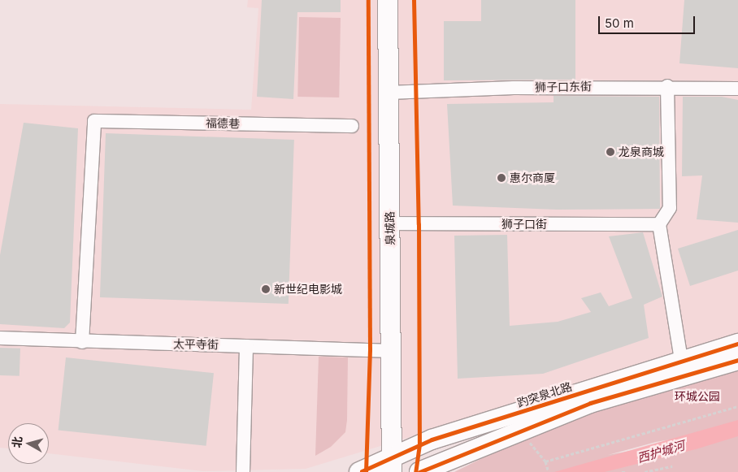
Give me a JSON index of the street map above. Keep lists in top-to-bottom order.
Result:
{
  "streets": {
    "main road": ["泉城路", "趵突泉北路"],
    "street": [
      "狮子口东街",
      "福德巷",
      "狮子口街",
      "太平寺街"
    ]
  },
  "crossings": [
    ["狮子口东街", "泉城路"],
    ["福德巷", "太平寺街"],
    ["狮子口街", "泉城路"],
    ["泉城路", "太平寺街"],
    ["泉城路", "趵突泉北路"]
  ],
  "water": ["西护城河"],
  "parks": ["环城公园"],
  "places": ["龙泉商城", "惠尔商厦", "新世纪电影城"],
  "scale_bar": "50 m",
  "north": "left"
}
